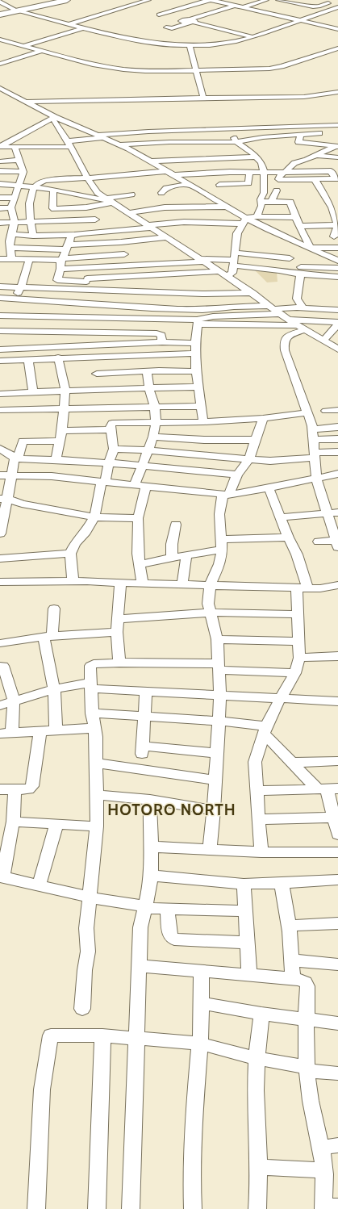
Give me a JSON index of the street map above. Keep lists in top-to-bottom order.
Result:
{
  "districts": ["HOTORO NORTH"]
}
